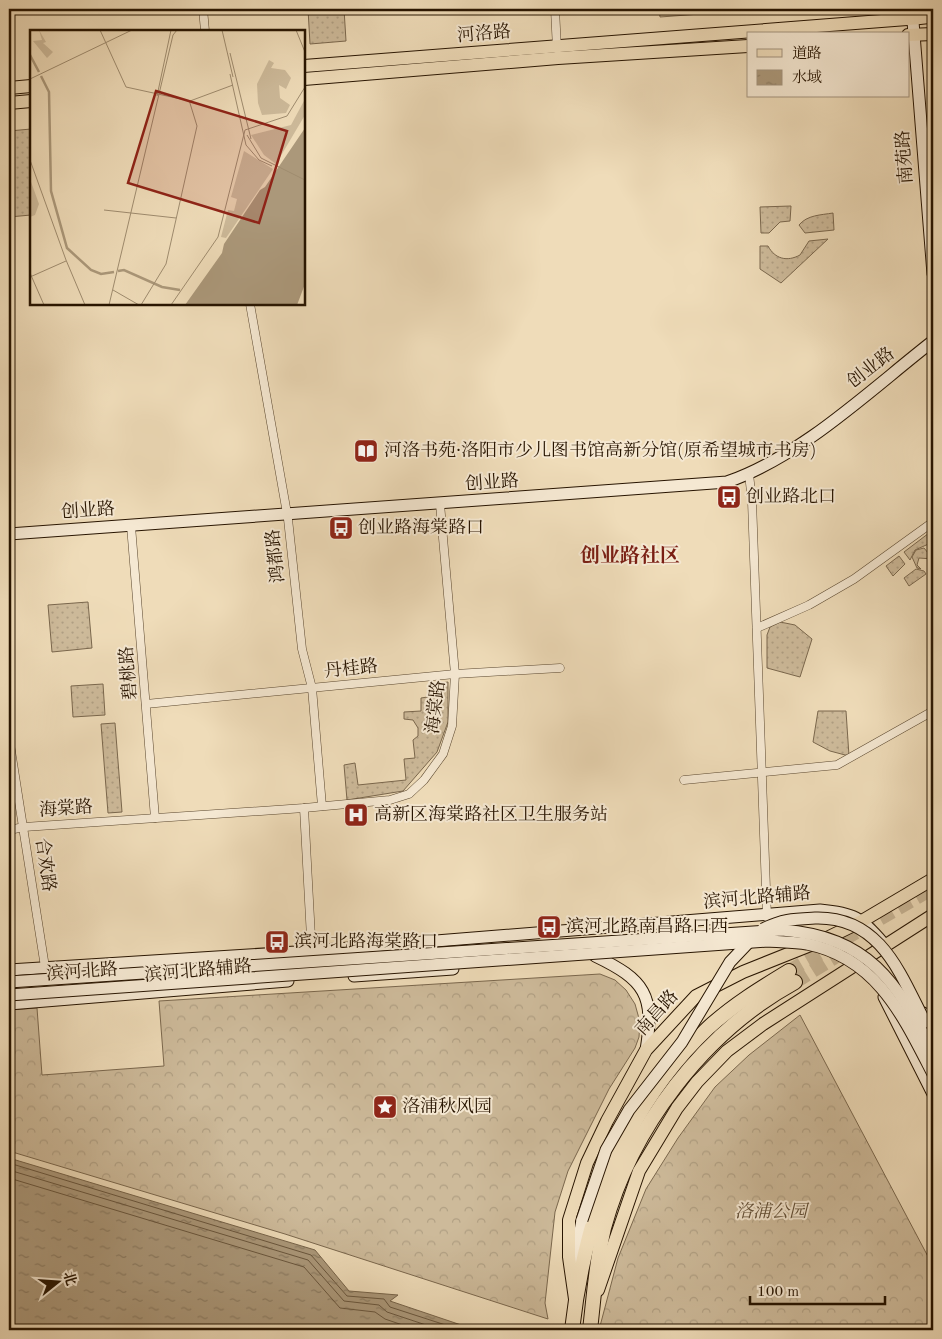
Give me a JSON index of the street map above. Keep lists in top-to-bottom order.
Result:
{
  "streets": {
    "main road": [
      "河洛路",
      "南苑路",
      "创业路",
      "滨河北路辅路",
      "滨河北路",
      "南昌路"
    ],
    "street": [
      "鸿都路",
      "丹桂路",
      "碧桃路",
      "海棠路",
      "合欢路"
    ]
  },
  "crossings": [
    ["河洛路", "南苑路"],
    ["创业路", "鸿都路"],
    ["创业路", "碧桃路"],
    ["创业路", "海棠路"],
    ["鸿都路", "丹桂路"],
    ["鸿都路", "海棠路"],
    ["丹桂路", "碧桃路"],
    ["丹桂路", "海棠路"],
    ["碧桃路", "海棠路"],
    ["海棠路", "合欢路"],
    ["合欢路", "滨河北路辅路"],
    ["滨河北路辅路", "南昌路"]
  ],
  "districts": ["创业路社区"],
  "parks": ["洛浦公园"],
  "places": {
    "library": ["河洛书苑·洛阳市少儿图书馆高新分馆(原希望城市书房)"],
    "bus stop": [
      "创业路北口",
      "创业路海棠路口",
      "滨河北路南昌路口西",
      "滨河北路海棠路口"
    ],
    "hospital": ["高新区海棠路社区卫生服务站"],
    "place": ["洛浦秋风园"]
  },
  "legend": ["道路", "水域"],
  "scale_bar": "100 m",
  "north": "right"
}
